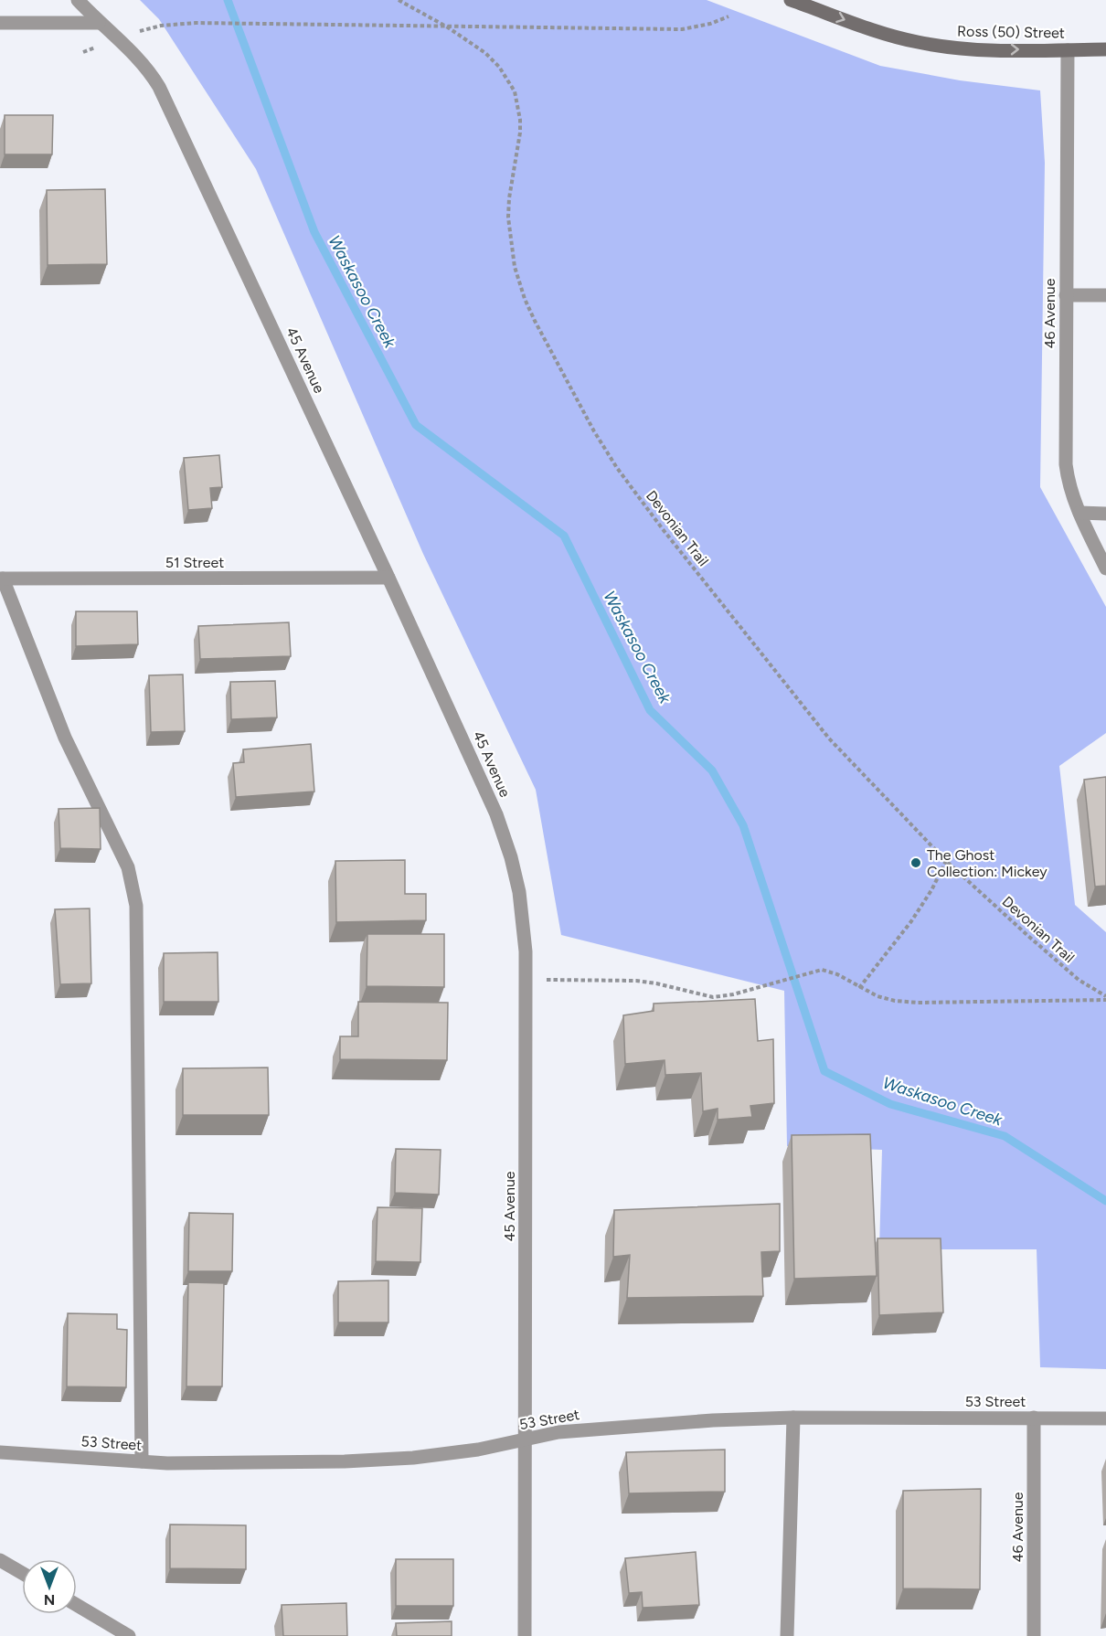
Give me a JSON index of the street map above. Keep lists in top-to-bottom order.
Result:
{
  "streets": {
    "main road": ["Ross (50) Street"],
    "street": [
      "46 Avenue",
      "45 Avenue",
      "51 Street",
      "53 Street"
    ],
    "path": ["Devonian Trail"]
  },
  "crossings": [
    ["Ross (50) Street", "46 Avenue"],
    ["46 Avenue", "53 Street"],
    ["45 Avenue", "51 Street"],
    ["45 Avenue", "53 Street"]
  ],
  "one_way": ["Ross (50) Street"],
  "water": ["Waskasoo Creek"],
  "places": ["The Ghost Collection: Mickey"],
  "north": "bottom"
}
